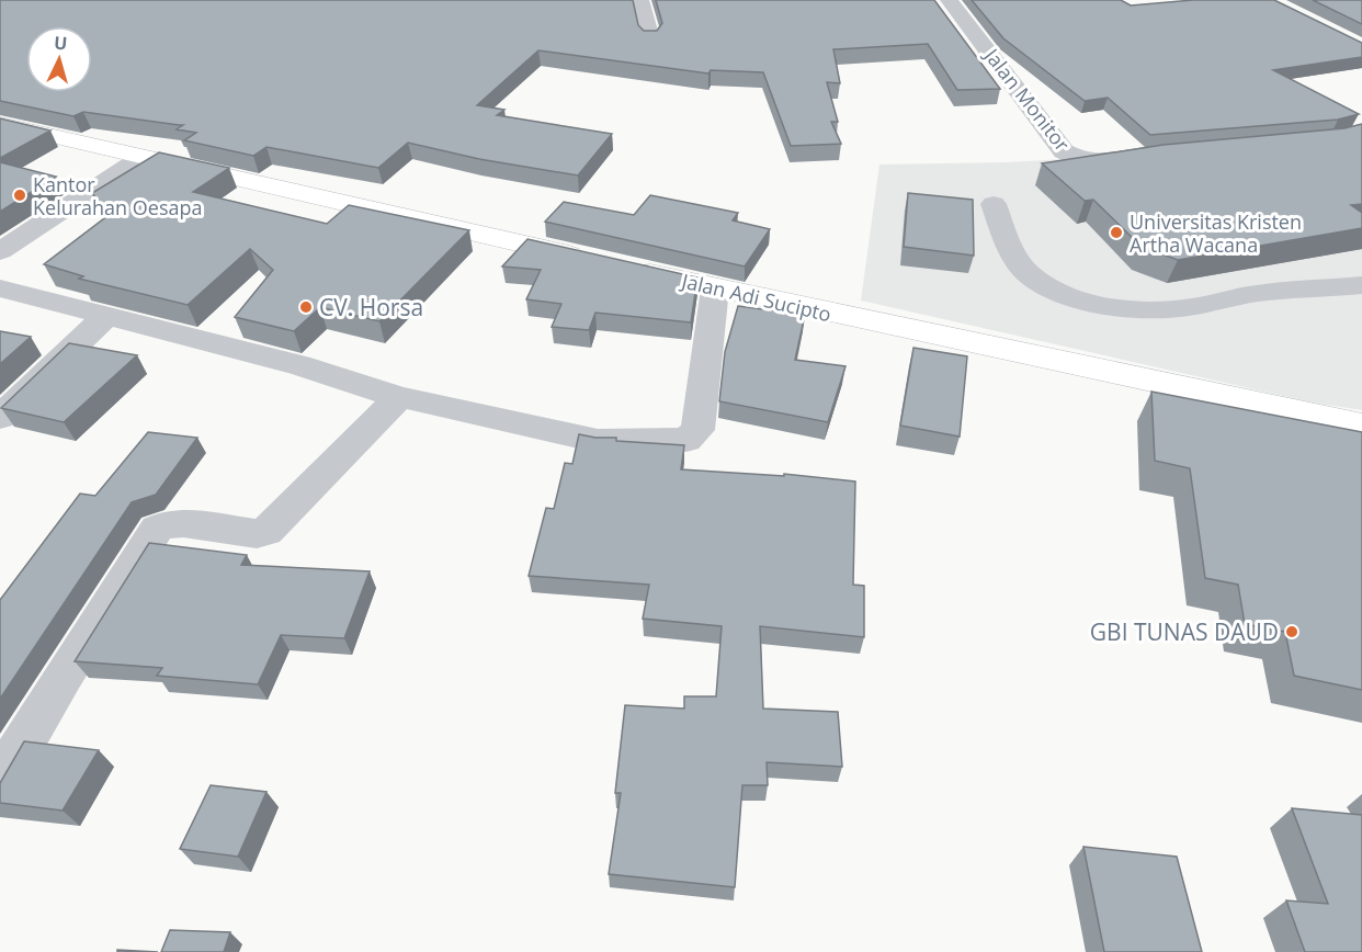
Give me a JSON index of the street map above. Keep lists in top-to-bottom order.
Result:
{
  "streets": {
    "main road": ["Jalan Adi Sucipto"],
    "street": ["Jalan Monitor"]
  },
  "places": [
    "Kantor Kelurahan Oesapa",
    "Universitas Kristen Artha Wacana",
    "CV. Horsa",
    "GBI TUNAS DAUD"
  ],
  "north": "top"
}
